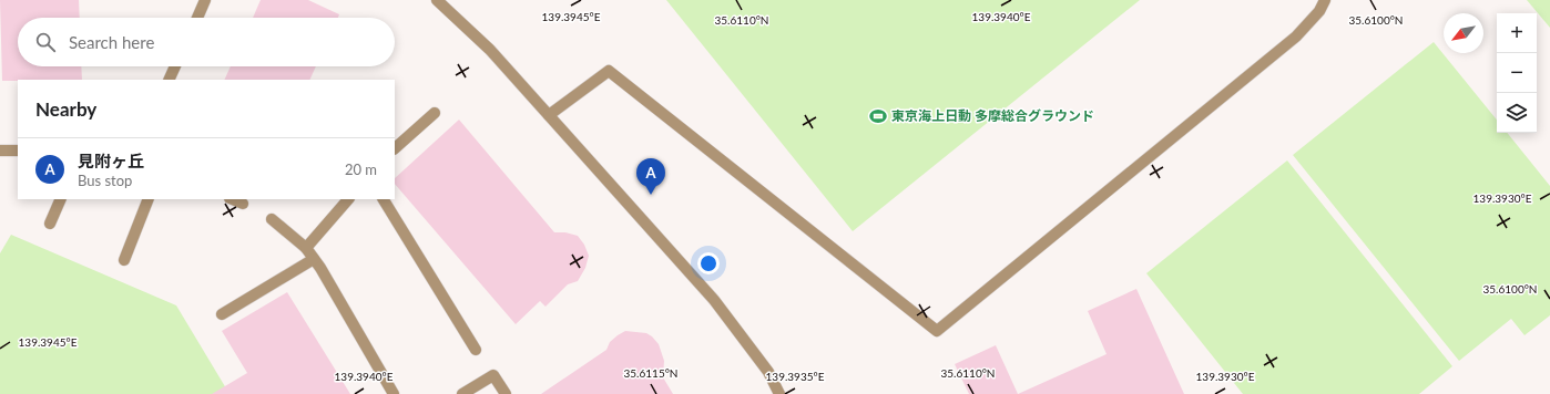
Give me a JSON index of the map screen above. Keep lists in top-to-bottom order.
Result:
{
  "places": {
    "sports": ["東京海上日動 多摩総合グラウンド"]
  },
  "north": "bottom left",
  "page": {
    "map_buttons": ["+", "−"],
    "search": "Search here",
    "heading": "Nearby",
    "list": [
      {
        "mark": "A",
        "name": "見附ヶ丘",
        "note": "Bus stop",
        "value": "20 m"
      }
    ],
    "pins": "A"
  },
  "coordinates": [
    "139.3945°E",
    "139.3940°E",
    "35.6110°N",
    "35.6100°N",
    "139.3930°E",
    "35.6115°N",
    "139.3935°E"
  ]
}
